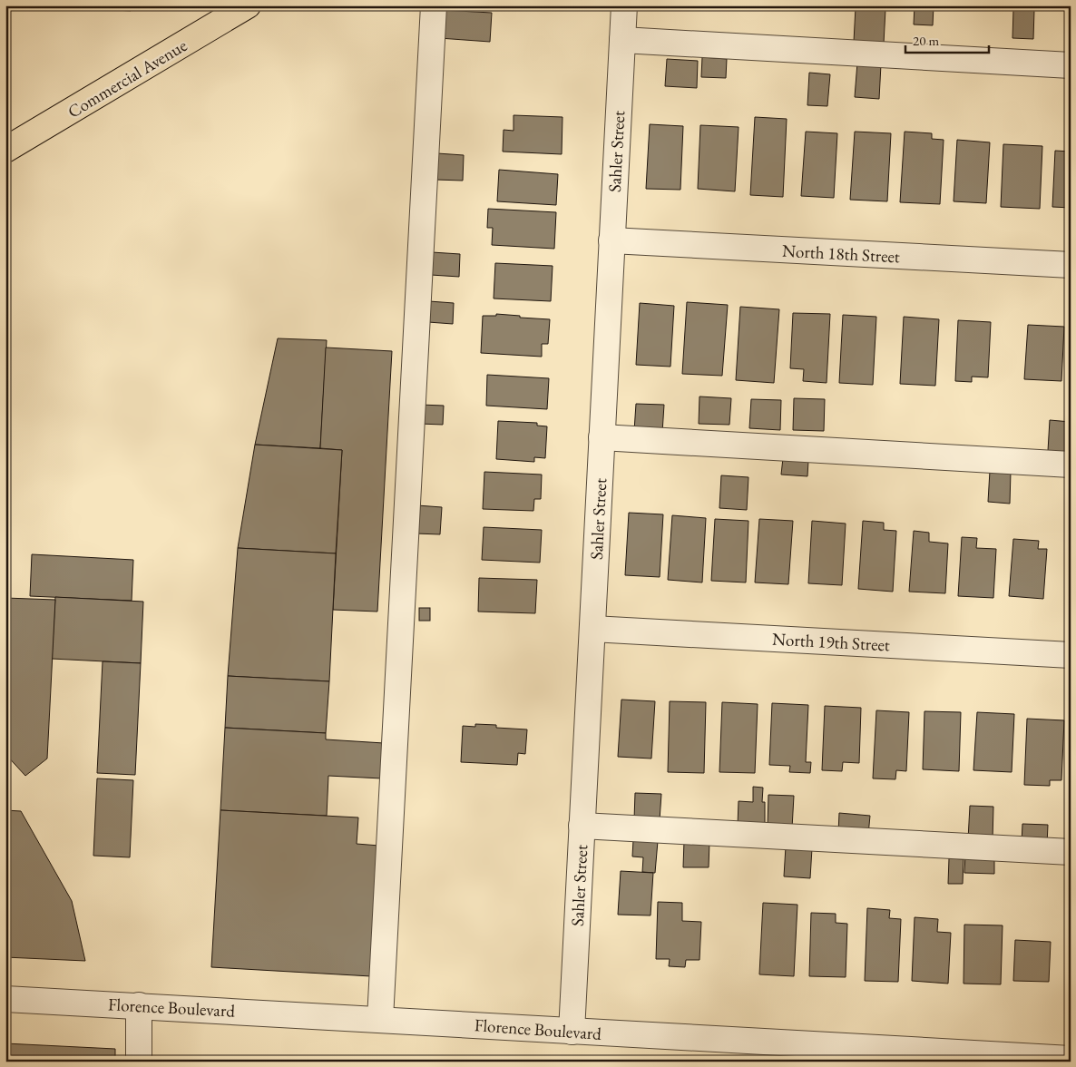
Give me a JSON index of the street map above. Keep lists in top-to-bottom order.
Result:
{
  "streets": {
    "main road": ["Commercial Avenue"],
    "street": [
      "Sahler Street",
      "North 18th Street",
      "North 19th Street",
      "Florence Boulevard"
    ]
  },
  "crossings": [
    ["Sahler Street", "North 18th Street"],
    ["Sahler Street", "North 19th Street"],
    ["Sahler Street", "Florence Boulevard"]
  ],
  "scale_bar": "20 m"
}
